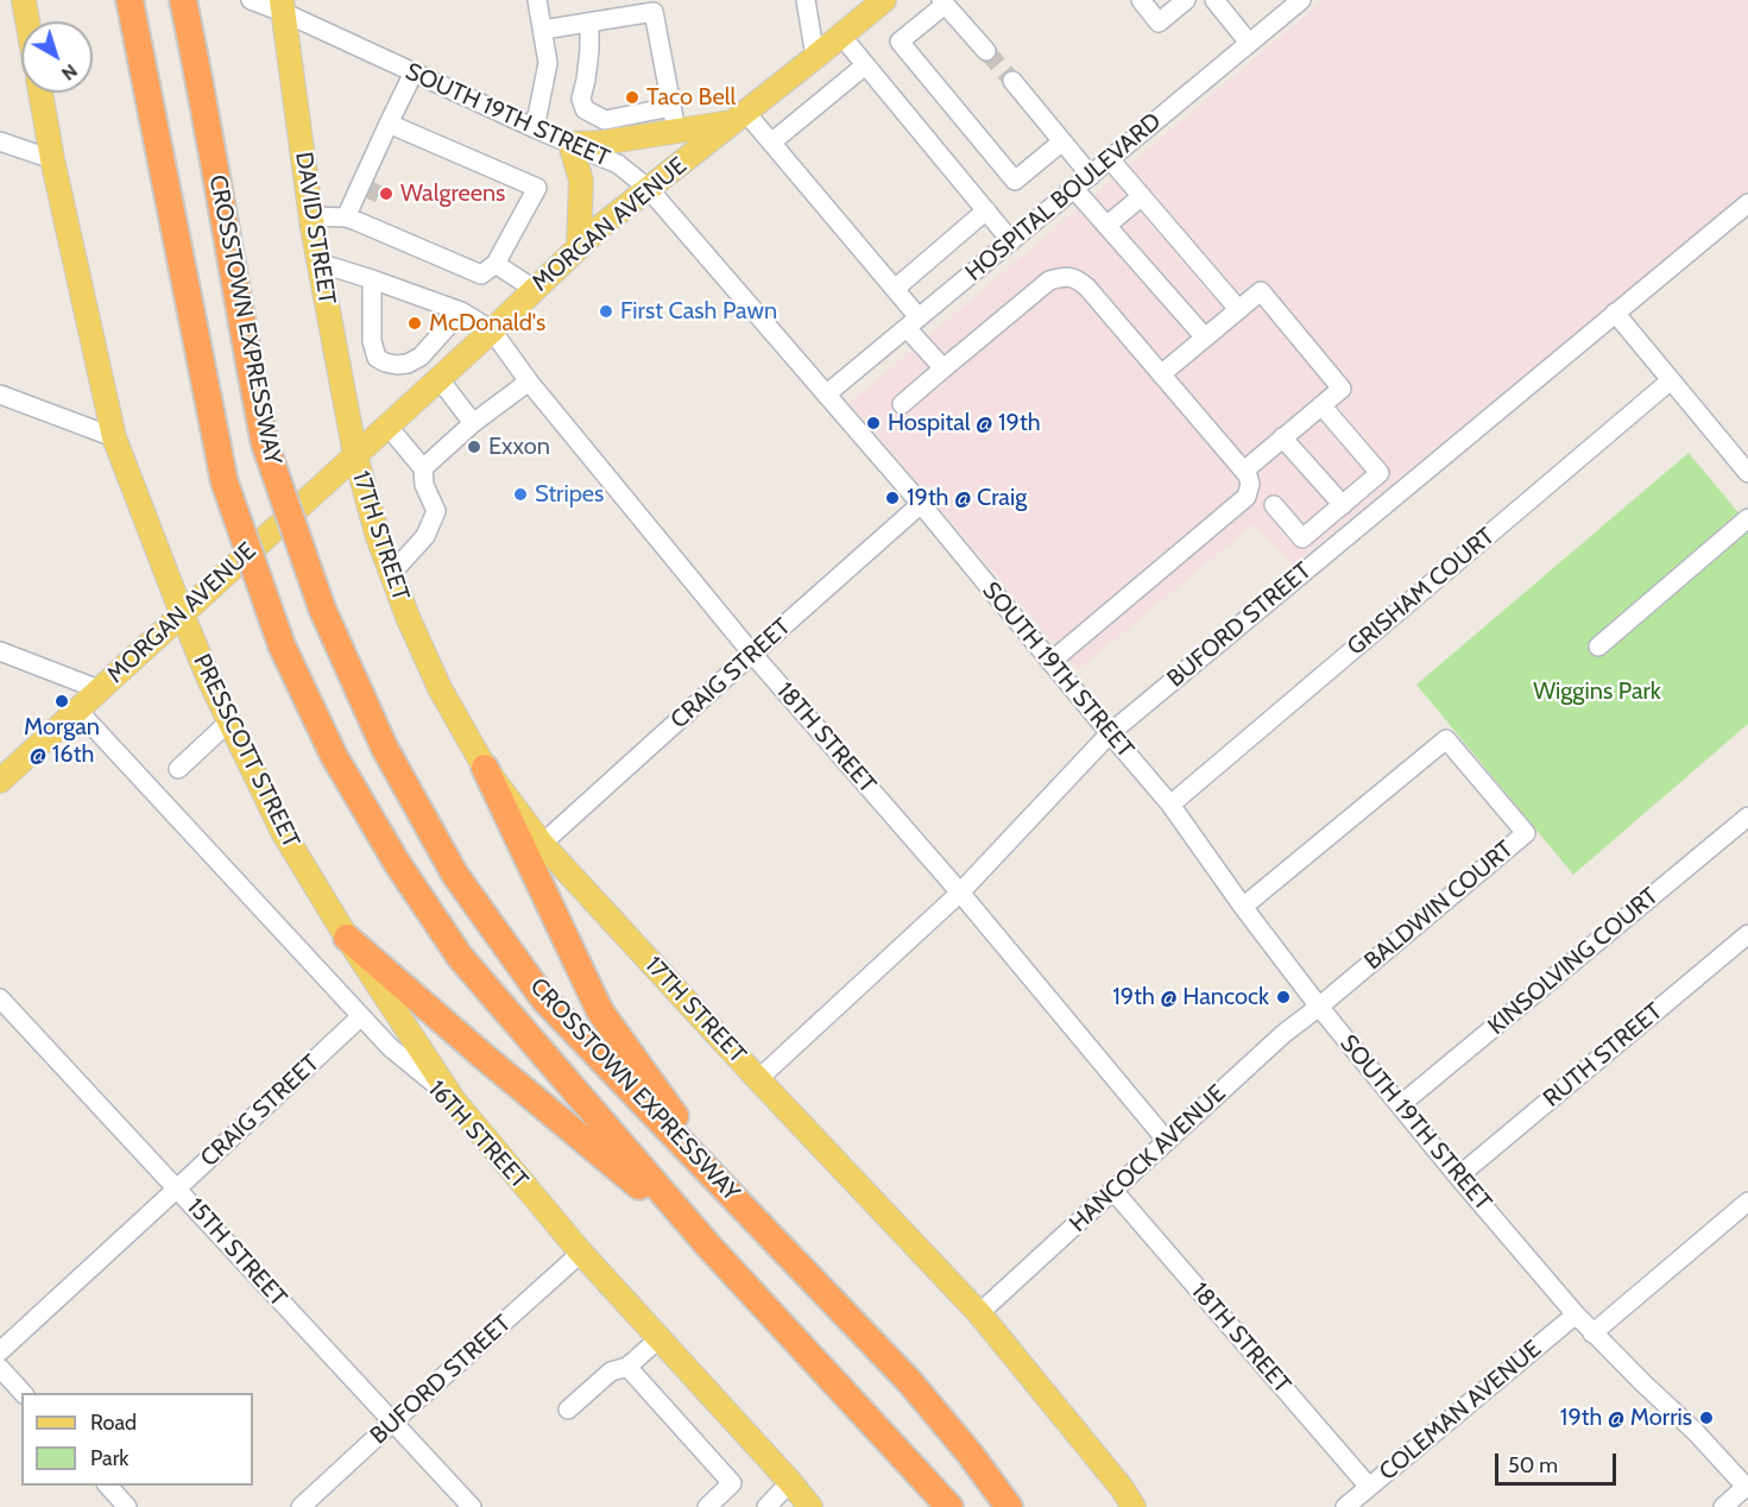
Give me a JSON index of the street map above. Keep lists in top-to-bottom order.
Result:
{
  "streets": {
    "highway": ["CROSSTOWN EXPRESSWAY"],
    "main road": [
      "MORGAN AVENUE",
      "DAVID STREET",
      "17TH STREET",
      "PRESSCOTT STREET",
      "16TH STREET"
    ],
    "street": [
      "SOUTH 19TH STREET",
      "HOSPITAL BOULEVARD",
      "GRISHAM COURT",
      "BUFORD STREET",
      "CRAIG STREET",
      "18TH STREET",
      "BALDWIN COURT",
      "KINSOLVING COURT",
      "RUTH STREET",
      "HANCOCK AVENUE",
      "15TH STREET",
      "COLEMAN AVENUE"
    ]
  },
  "crossings": [
    ["SOUTH 19TH STREET", "HOSPITAL BOULEVARD"],
    ["SOUTH 19TH STREET", "MORGAN AVENUE"],
    ["SOUTH 19TH STREET", "DAVID STREET"],
    ["SOUTH 19TH STREET", "GRISHAM COURT"],
    ["SOUTH 19TH STREET", "BUFORD STREET"],
    ["SOUTH 19TH STREET", "CRAIG STREET"],
    ["SOUTH 19TH STREET", "BALDWIN COURT"],
    ["SOUTH 19TH STREET", "KINSOLVING COURT"],
    ["SOUTH 19TH STREET", "RUTH STREET"],
    ["SOUTH 19TH STREET", "HANCOCK AVENUE"],
    ["SOUTH 19TH STREET", "COLEMAN AVENUE"],
    ["MORGAN AVENUE", "DAVID STREET"],
    ["MORGAN AVENUE", "17TH STREET"],
    ["MORGAN AVENUE", "18TH STREET"],
    ["MORGAN AVENUE", "PRESSCOTT STREET"],
    ["MORGAN AVENUE", "16TH STREET"],
    ["DAVID STREET", "17TH STREET"],
    ["17TH STREET", "BUFORD STREET"],
    ["17TH STREET", "CRAIG STREET"],
    ["17TH STREET", "HANCOCK AVENUE"],
    ["BUFORD STREET", "18TH STREET"],
    ["BUFORD STREET", "16TH STREET"],
    ["BUFORD STREET", "15TH STREET"],
    ["CRAIG STREET", "18TH STREET"],
    ["CRAIG STREET", "16TH STREET"],
    ["CRAIG STREET", "15TH STREET"],
    ["18TH STREET", "HANCOCK AVENUE"],
    ["18TH STREET", "COLEMAN AVENUE"],
    ["PRESSCOTT STREET", "16TH STREET"],
    ["BALDWIN COURT", "HANCOCK AVENUE"]
  ],
  "parks": ["Wiggins Park"],
  "places": [
    "Taco Bell",
    "Walgreens",
    "First Cash Pawn",
    "McDonald's",
    "Hospital @ 19th",
    "Exxon",
    "Stripes",
    "19th @ Craig",
    "Morgan @ 16th",
    "19th @ Hancock",
    "19th @ Morris"
  ],
  "legend": ["Road", "Park"],
  "scale_bar": "50 m",
  "north": "bottom right"
}
